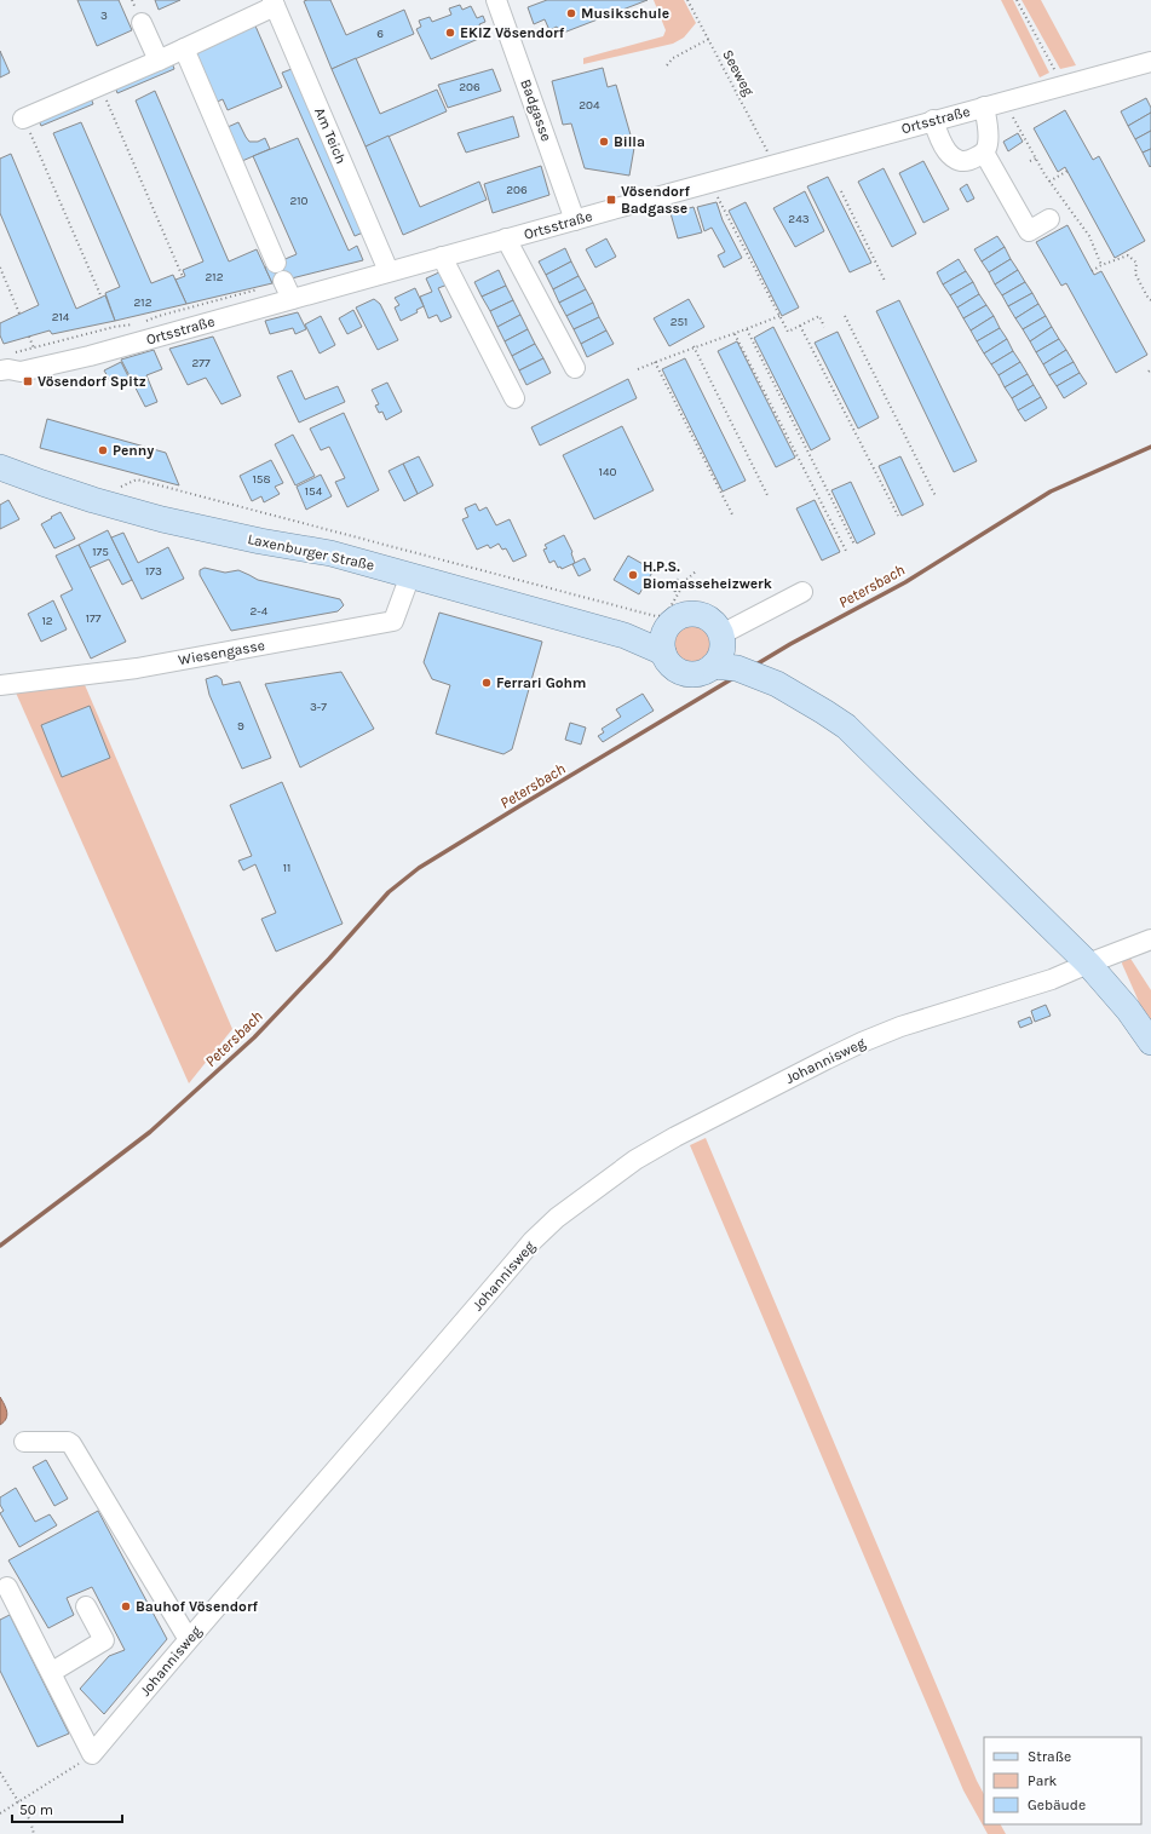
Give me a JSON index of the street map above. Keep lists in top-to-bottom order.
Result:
{
  "streets": {
    "main road": ["Laxenburger Straße"],
    "street": [
      "Badgasse",
      "Ortsstraße",
      "Am Teich",
      "Wiesengasse",
      "Johannisweg"
    ],
    "path": ["Seeweg"]
  },
  "crossings": [
    ["Badgasse", "Ortsstraße"],
    ["Ortsstraße", "Am Teich"],
    ["Laxenburger Straße", "Wiesengasse"]
  ],
  "water": ["Petersbach"],
  "places": {
    "other": [
      "Musikschule",
      "EKIZ Vösendorf",
      "Billa",
      "Penny",
      "H.P.S. Biomasseheizwerk",
      "Ferrari Gohm",
      "Bauhof Vösendorf"
    ],
    "transit": ["Vösendorf Badgasse", "Vösendorf Spitz"]
  },
  "house_numbers": [
    "3",
    "6",
    "206",
    "204",
    "206",
    "210",
    "243",
    "212",
    "212",
    "214",
    "251",
    "277",
    "140",
    "158",
    "154",
    "175",
    "173",
    "2-4",
    "177",
    "12",
    "3-7",
    "9",
    "11"
  ],
  "legend": ["Straße", "Park", "Gebäude"],
  "scale_bar": "50 m"
}
